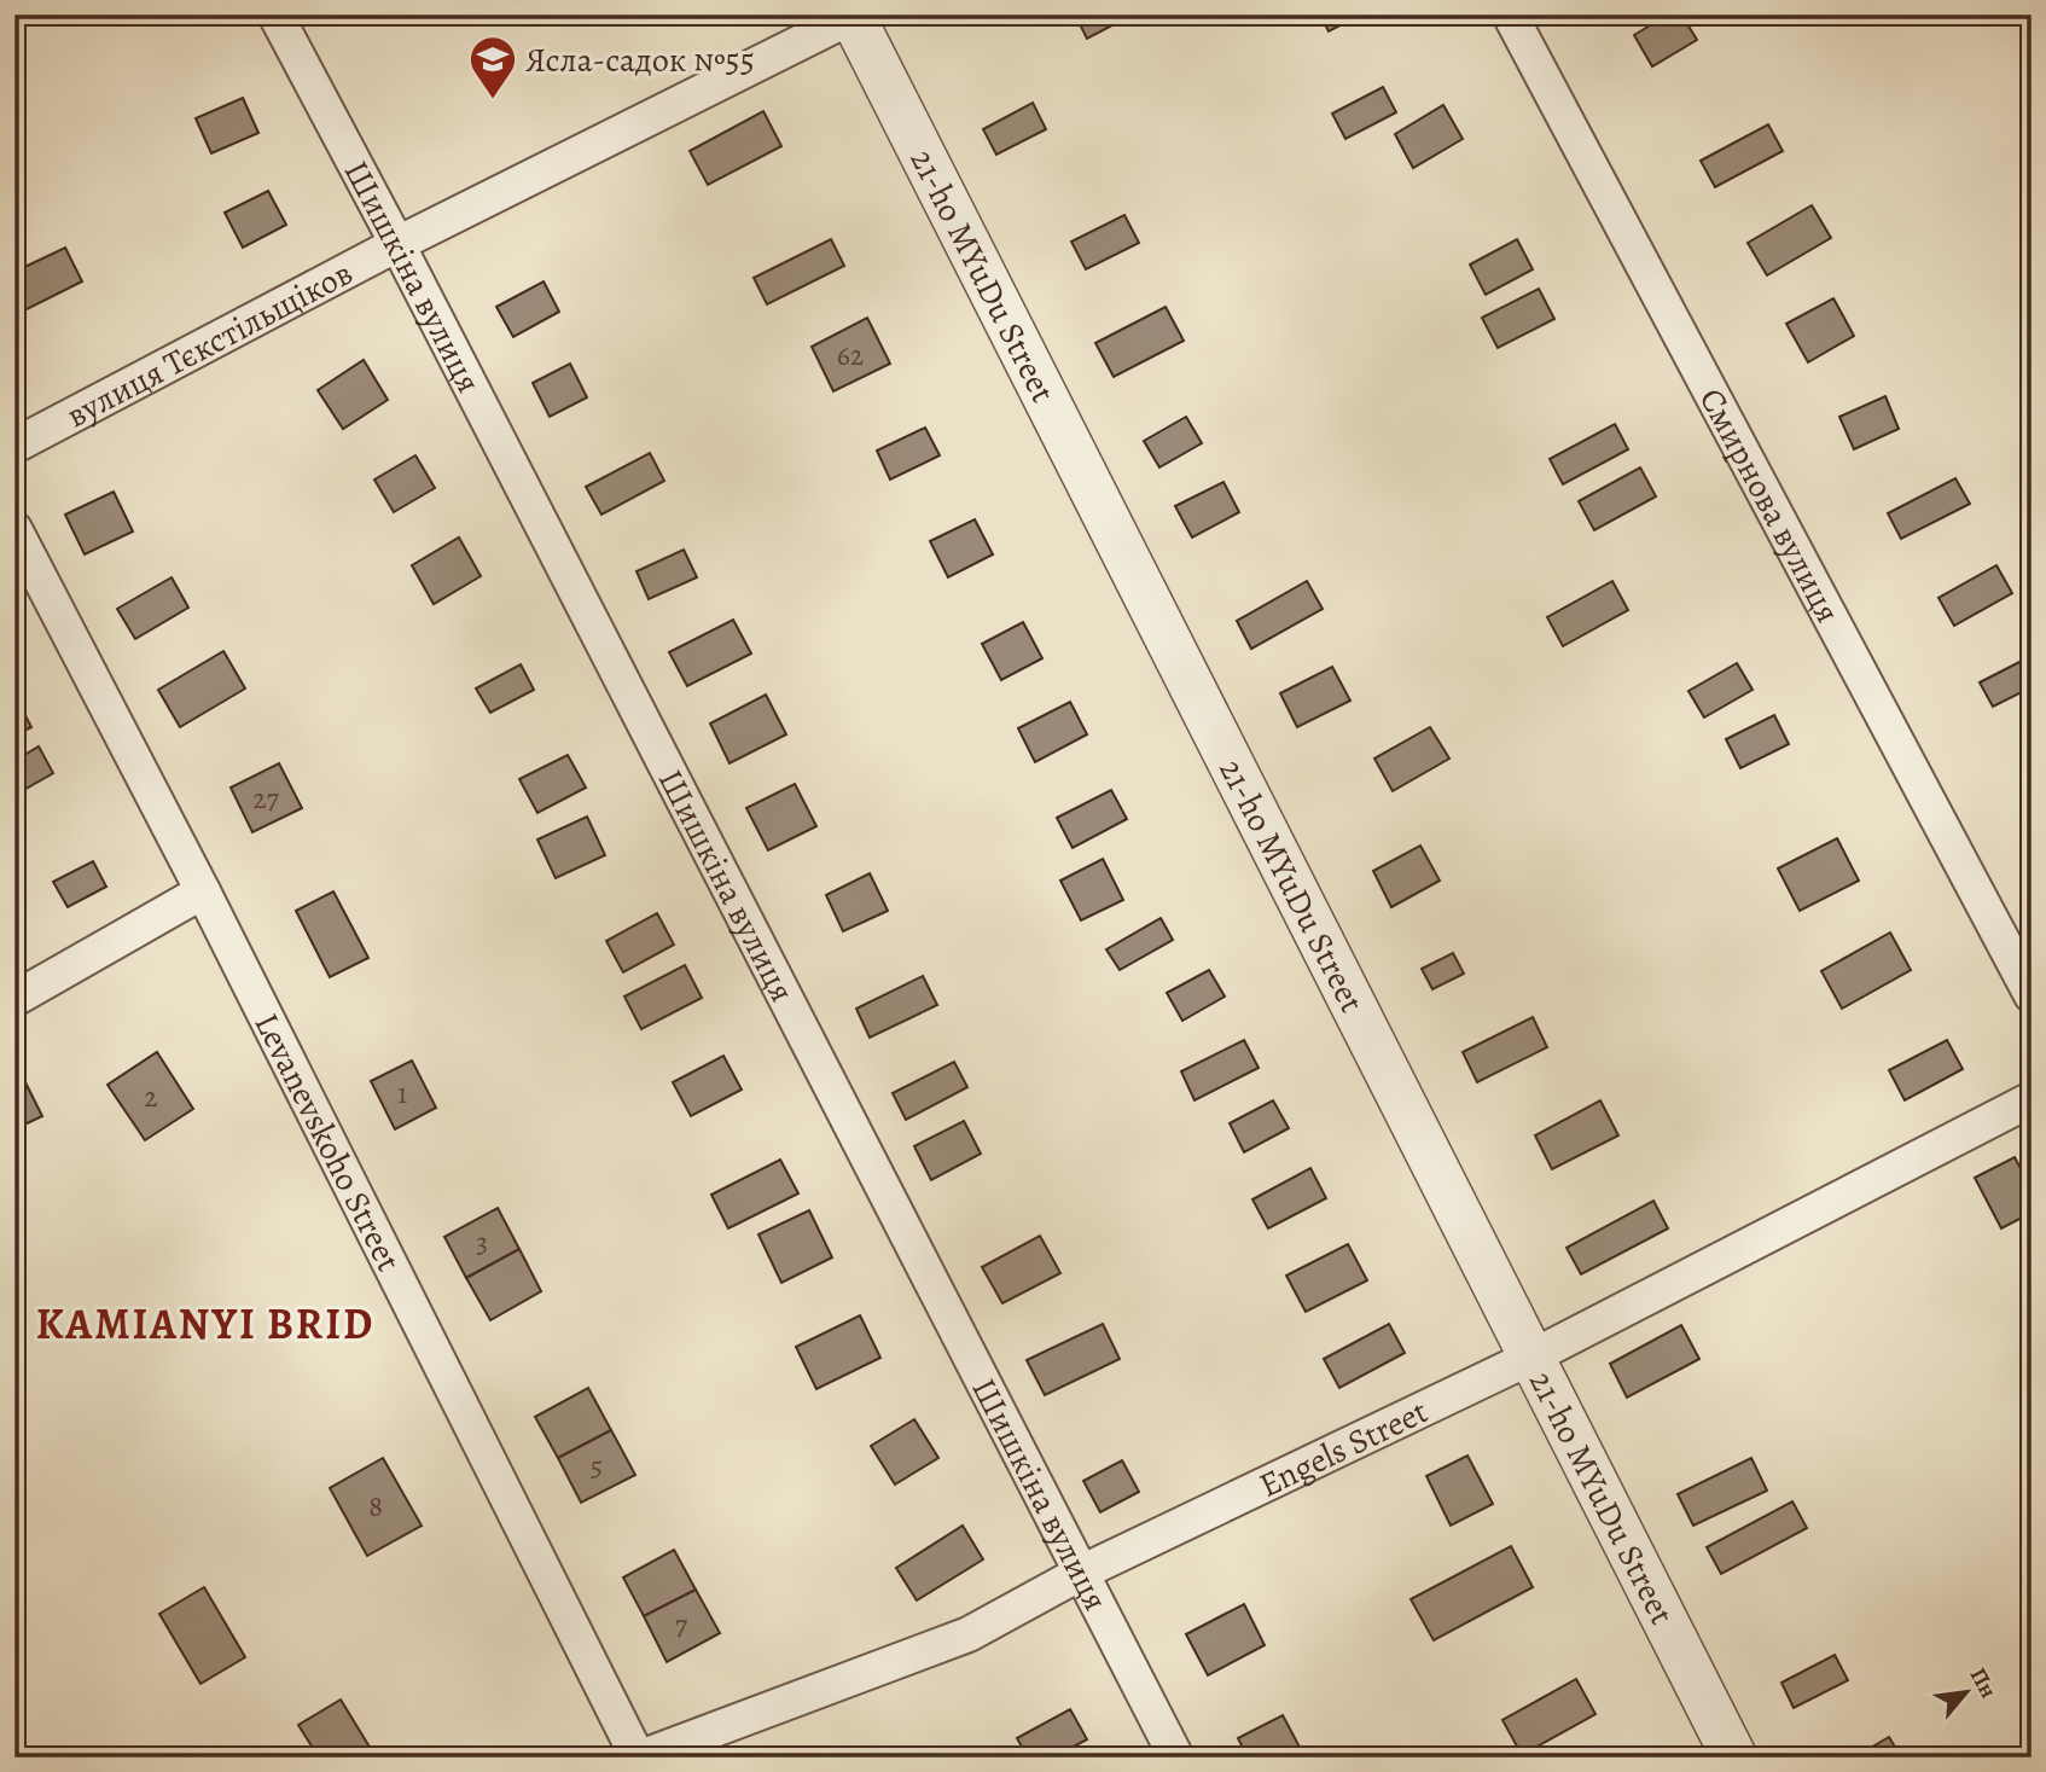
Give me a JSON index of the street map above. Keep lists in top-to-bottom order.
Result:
{
  "streets": {
    "street": [
      "21-ho MYuDu Street",
      "Шишкіна вулиця",
      "вулиця Тєкстільщіков",
      "Смирнова вулиця",
      "Levanevskoho Street",
      "Engels Street"
    ]
  },
  "crossings": [
    ["21-ho MYuDu Street", "вулиця Тєкстільщіков"],
    ["21-ho MYuDu Street", "Engels Street"],
    ["Шишкіна вулиця", "вулиця Тєкстільщіков"],
    ["Шишкіна вулиця", "Engels Street"],
    ["Levanevskoho Street", "Engels Street"]
  ],
  "districts": ["KAMIANYI BRID"],
  "places": {
    "school or university": ["Ясла-садок №55"]
  },
  "house_numbers": [
    "62",
    "27",
    "1",
    "2",
    "3",
    "5",
    "8",
    "7"
  ],
  "north": "top right"
}
